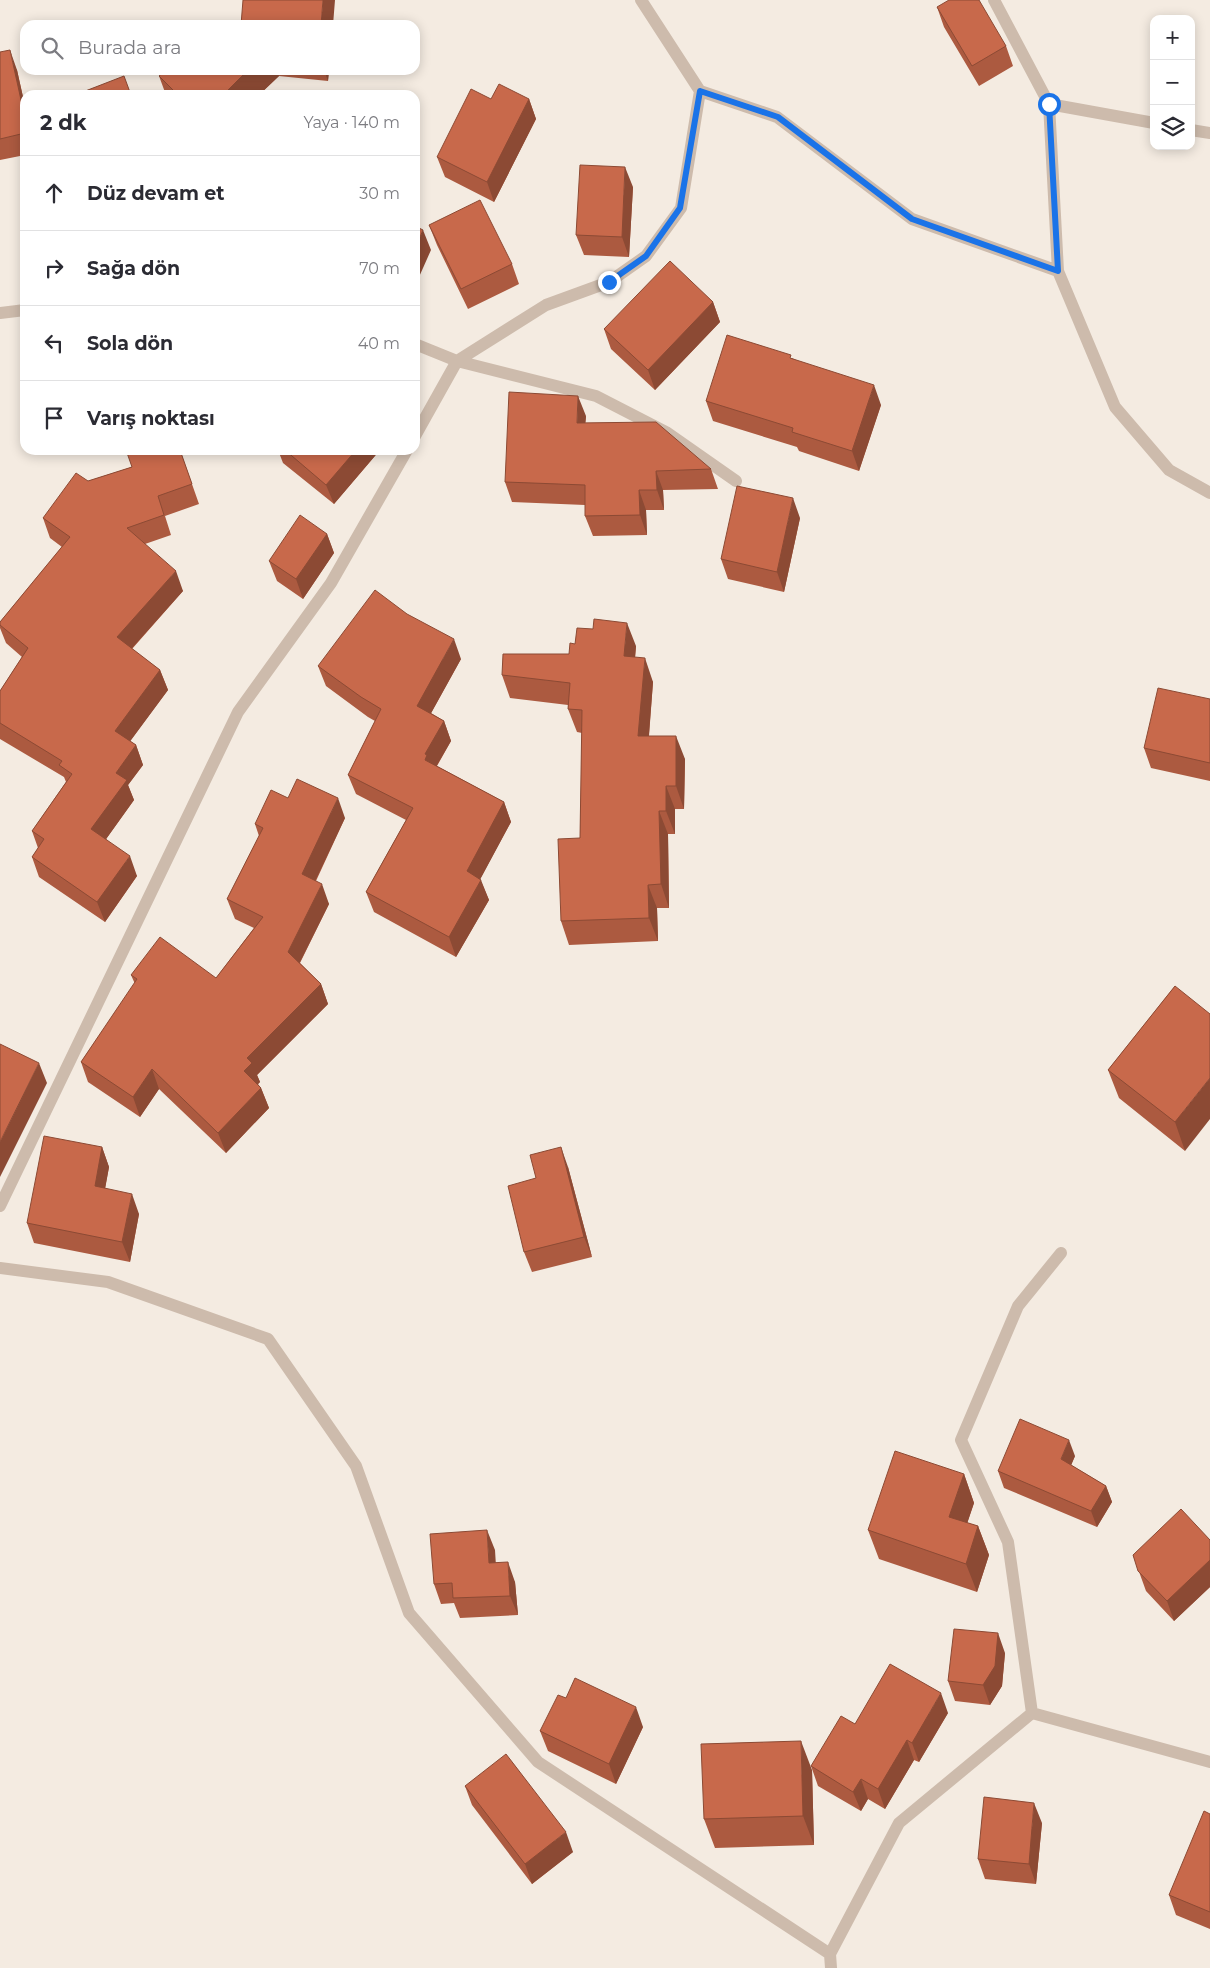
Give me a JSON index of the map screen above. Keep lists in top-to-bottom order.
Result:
{
  "page": {
    "map_buttons": ["+", "−"],
    "search": "Burada ara",
    "heading": ["2 dk", "Yaya · 140 m"],
    "list": [
      ["Düz devam et", "30 m"],
      ["Sağa dön", "70 m"],
      ["Sola dön", "40 m"],
      "Varış noktası"
    ]
  }
}
